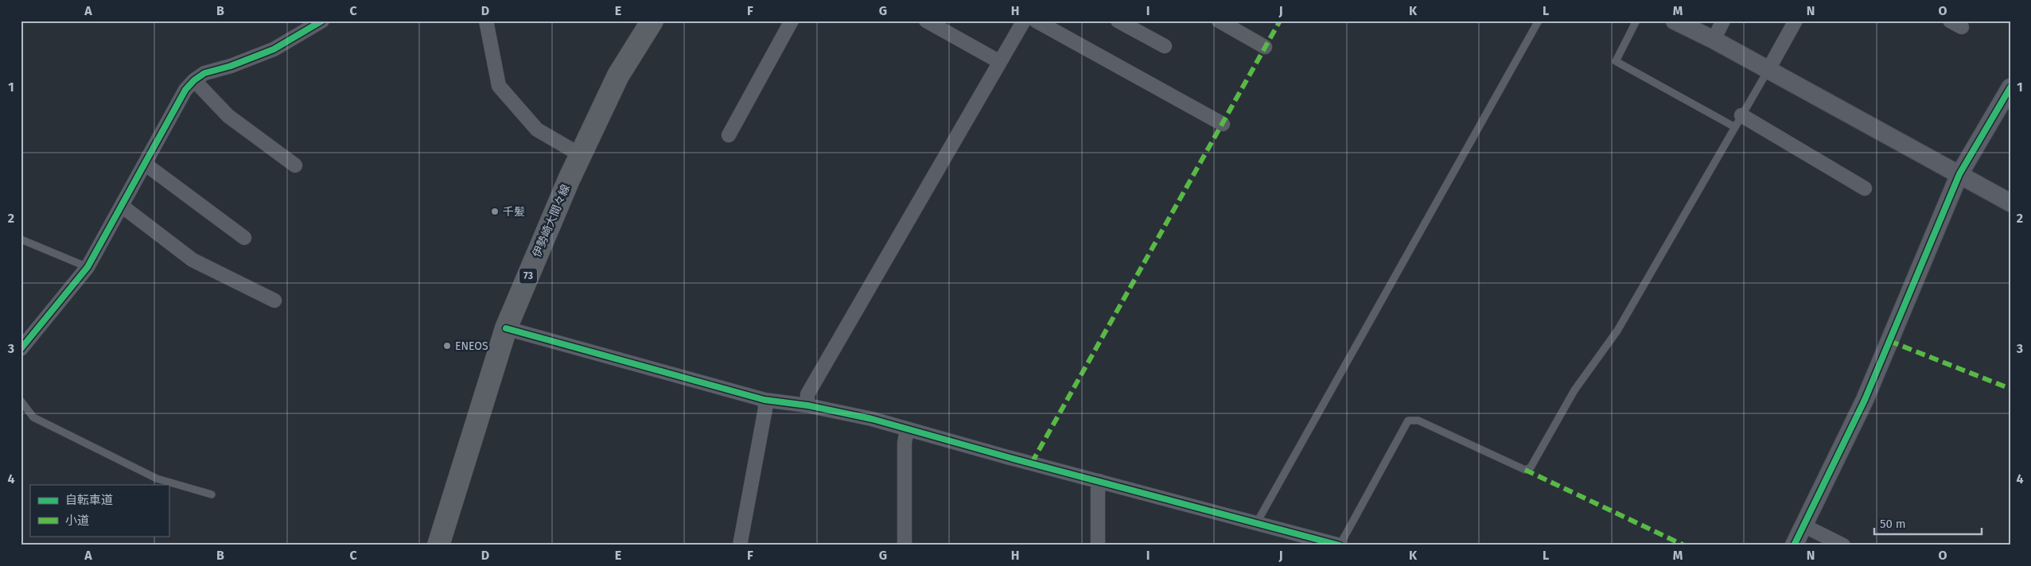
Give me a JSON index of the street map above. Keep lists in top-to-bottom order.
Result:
{
  "streets": {
    "main road": ["伊勢崎大間々線", "73"]
  },
  "places": ["千髪", "ENEOS"],
  "legend": ["自転車道", "小道"],
  "scale_bar": "50 m",
  "grid": {
    "columns": [
      "A",
      "B",
      "C",
      "D",
      "E",
      "F",
      "G",
      "H",
      "I",
      "J",
      "K",
      "L",
      "M",
      "N",
      "O"
    ],
    "rows": [
      "1",
      "2",
      "3",
      "4"
    ]
  }
}
